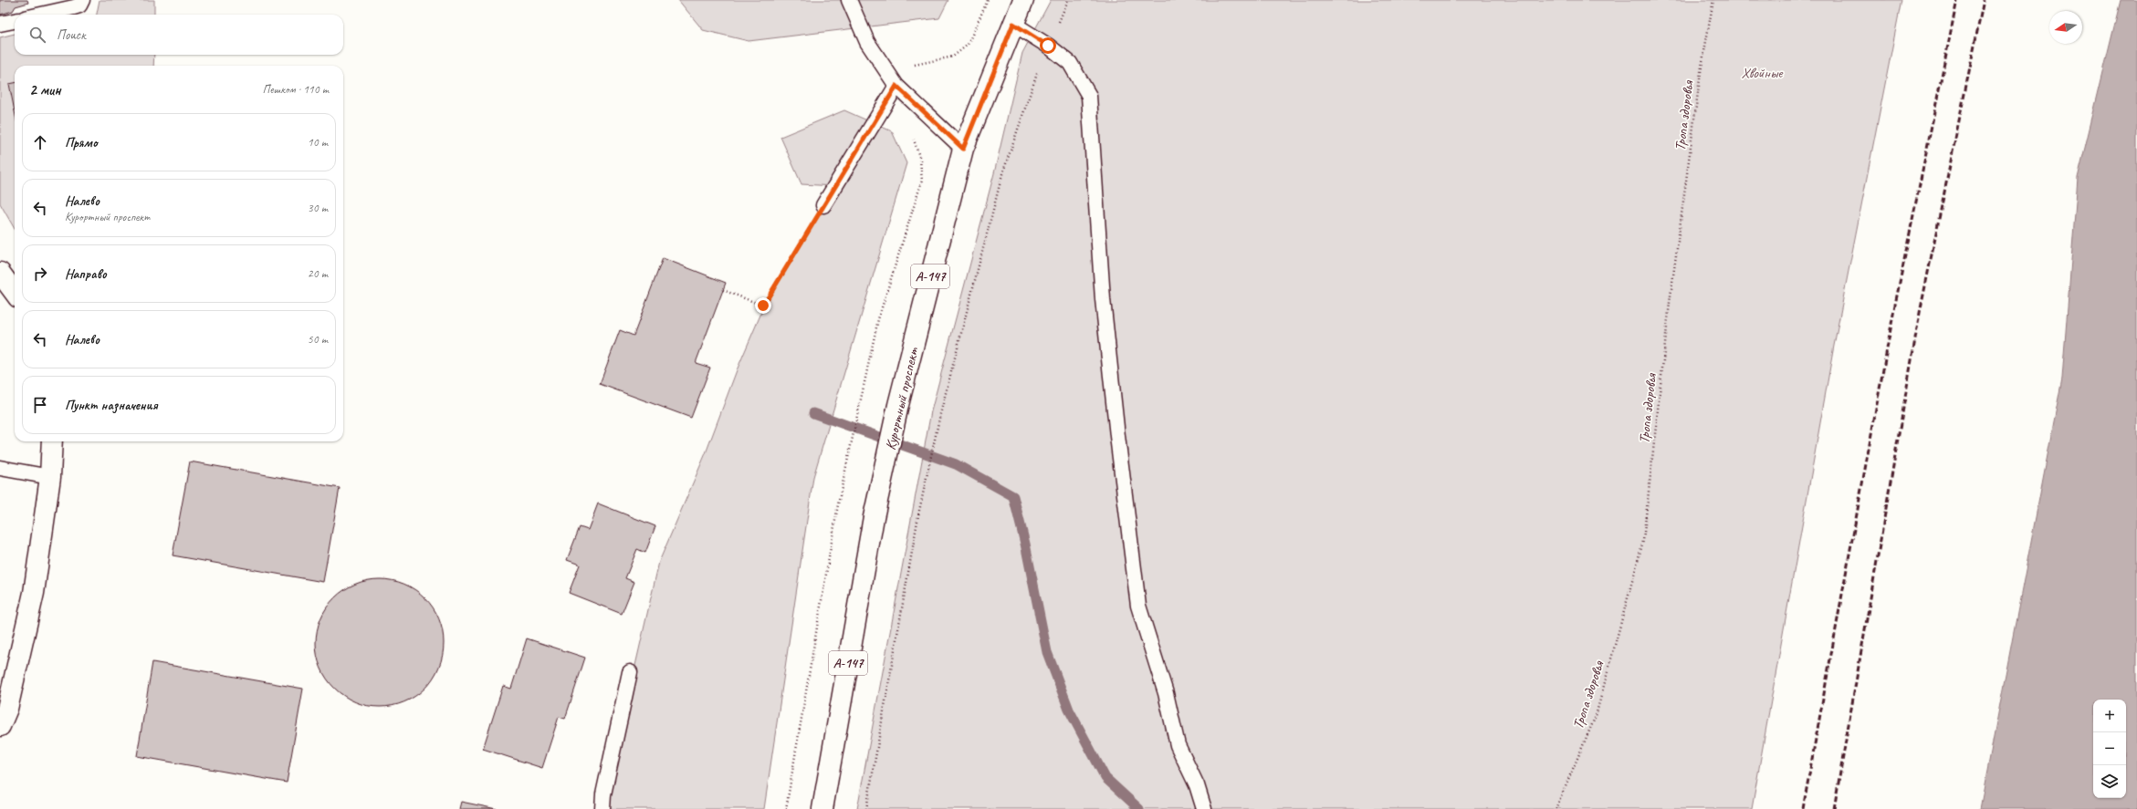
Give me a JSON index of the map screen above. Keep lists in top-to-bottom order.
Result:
{
  "streets": {
    "main road": ["А-147", "Курортный проспект"],
    "path": ["Тропа здоровья"]
  },
  "parks": ["Хвойные"],
  "north": "left",
  "page": {
    "search": "Поиск",
    "heading": ["2 мин", "Пешком · 110 m"],
    "list": [
      ["Прямо", "10 m"],
      ["Налево", "Курортный проспект", "30 m"],
      ["Направо", "20 m"],
      ["Налево", "50 m"],
      "Пункт назначения"
    ],
    "map_buttons": ["+", "−"]
  }
}
